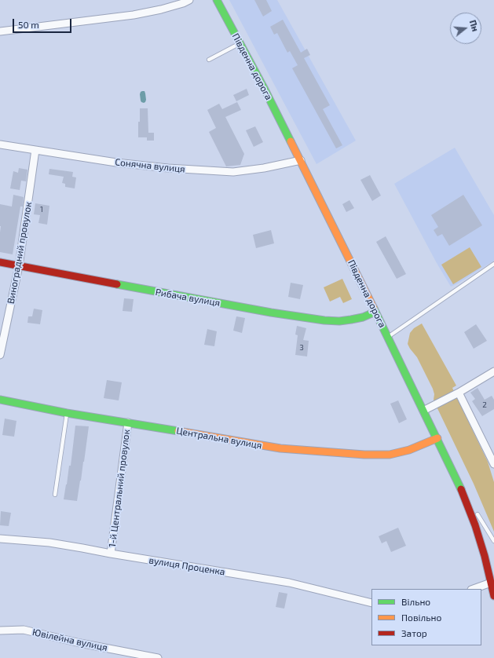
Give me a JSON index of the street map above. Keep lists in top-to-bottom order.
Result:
{
  "streets": {
    "main road": ["Південна дорога", "Рибача вулиця", "Центральна вулиця"],
    "street": [
      "Сонячна вулиця",
      "Виноградний провулок",
      "1-й Центральний провулок",
      "вулиця Проценка",
      "Ювілейна вулиця"
    ]
  },
  "crossings": [
    ["Південна дорога", "Сонячна вулиця"],
    ["Південна дорога", "Рибача вулиця"],
    ["Південна дорога", "Центральна вулиця"],
    ["Сонячна вулиця", "Виноградний провулок"],
    ["Виноградний провулок", "Рибача вулиця"],
    ["Центральна вулиця", "1-й Центральний провулок"],
    ["1-й Центральний провулок", "вулиця Проценка"]
  ],
  "house_numbers": ["1", "3", "2"],
  "legend": ["Вільно", "Повільно", "Затор"],
  "scale_bar": "50 m",
  "north": "right"
}
